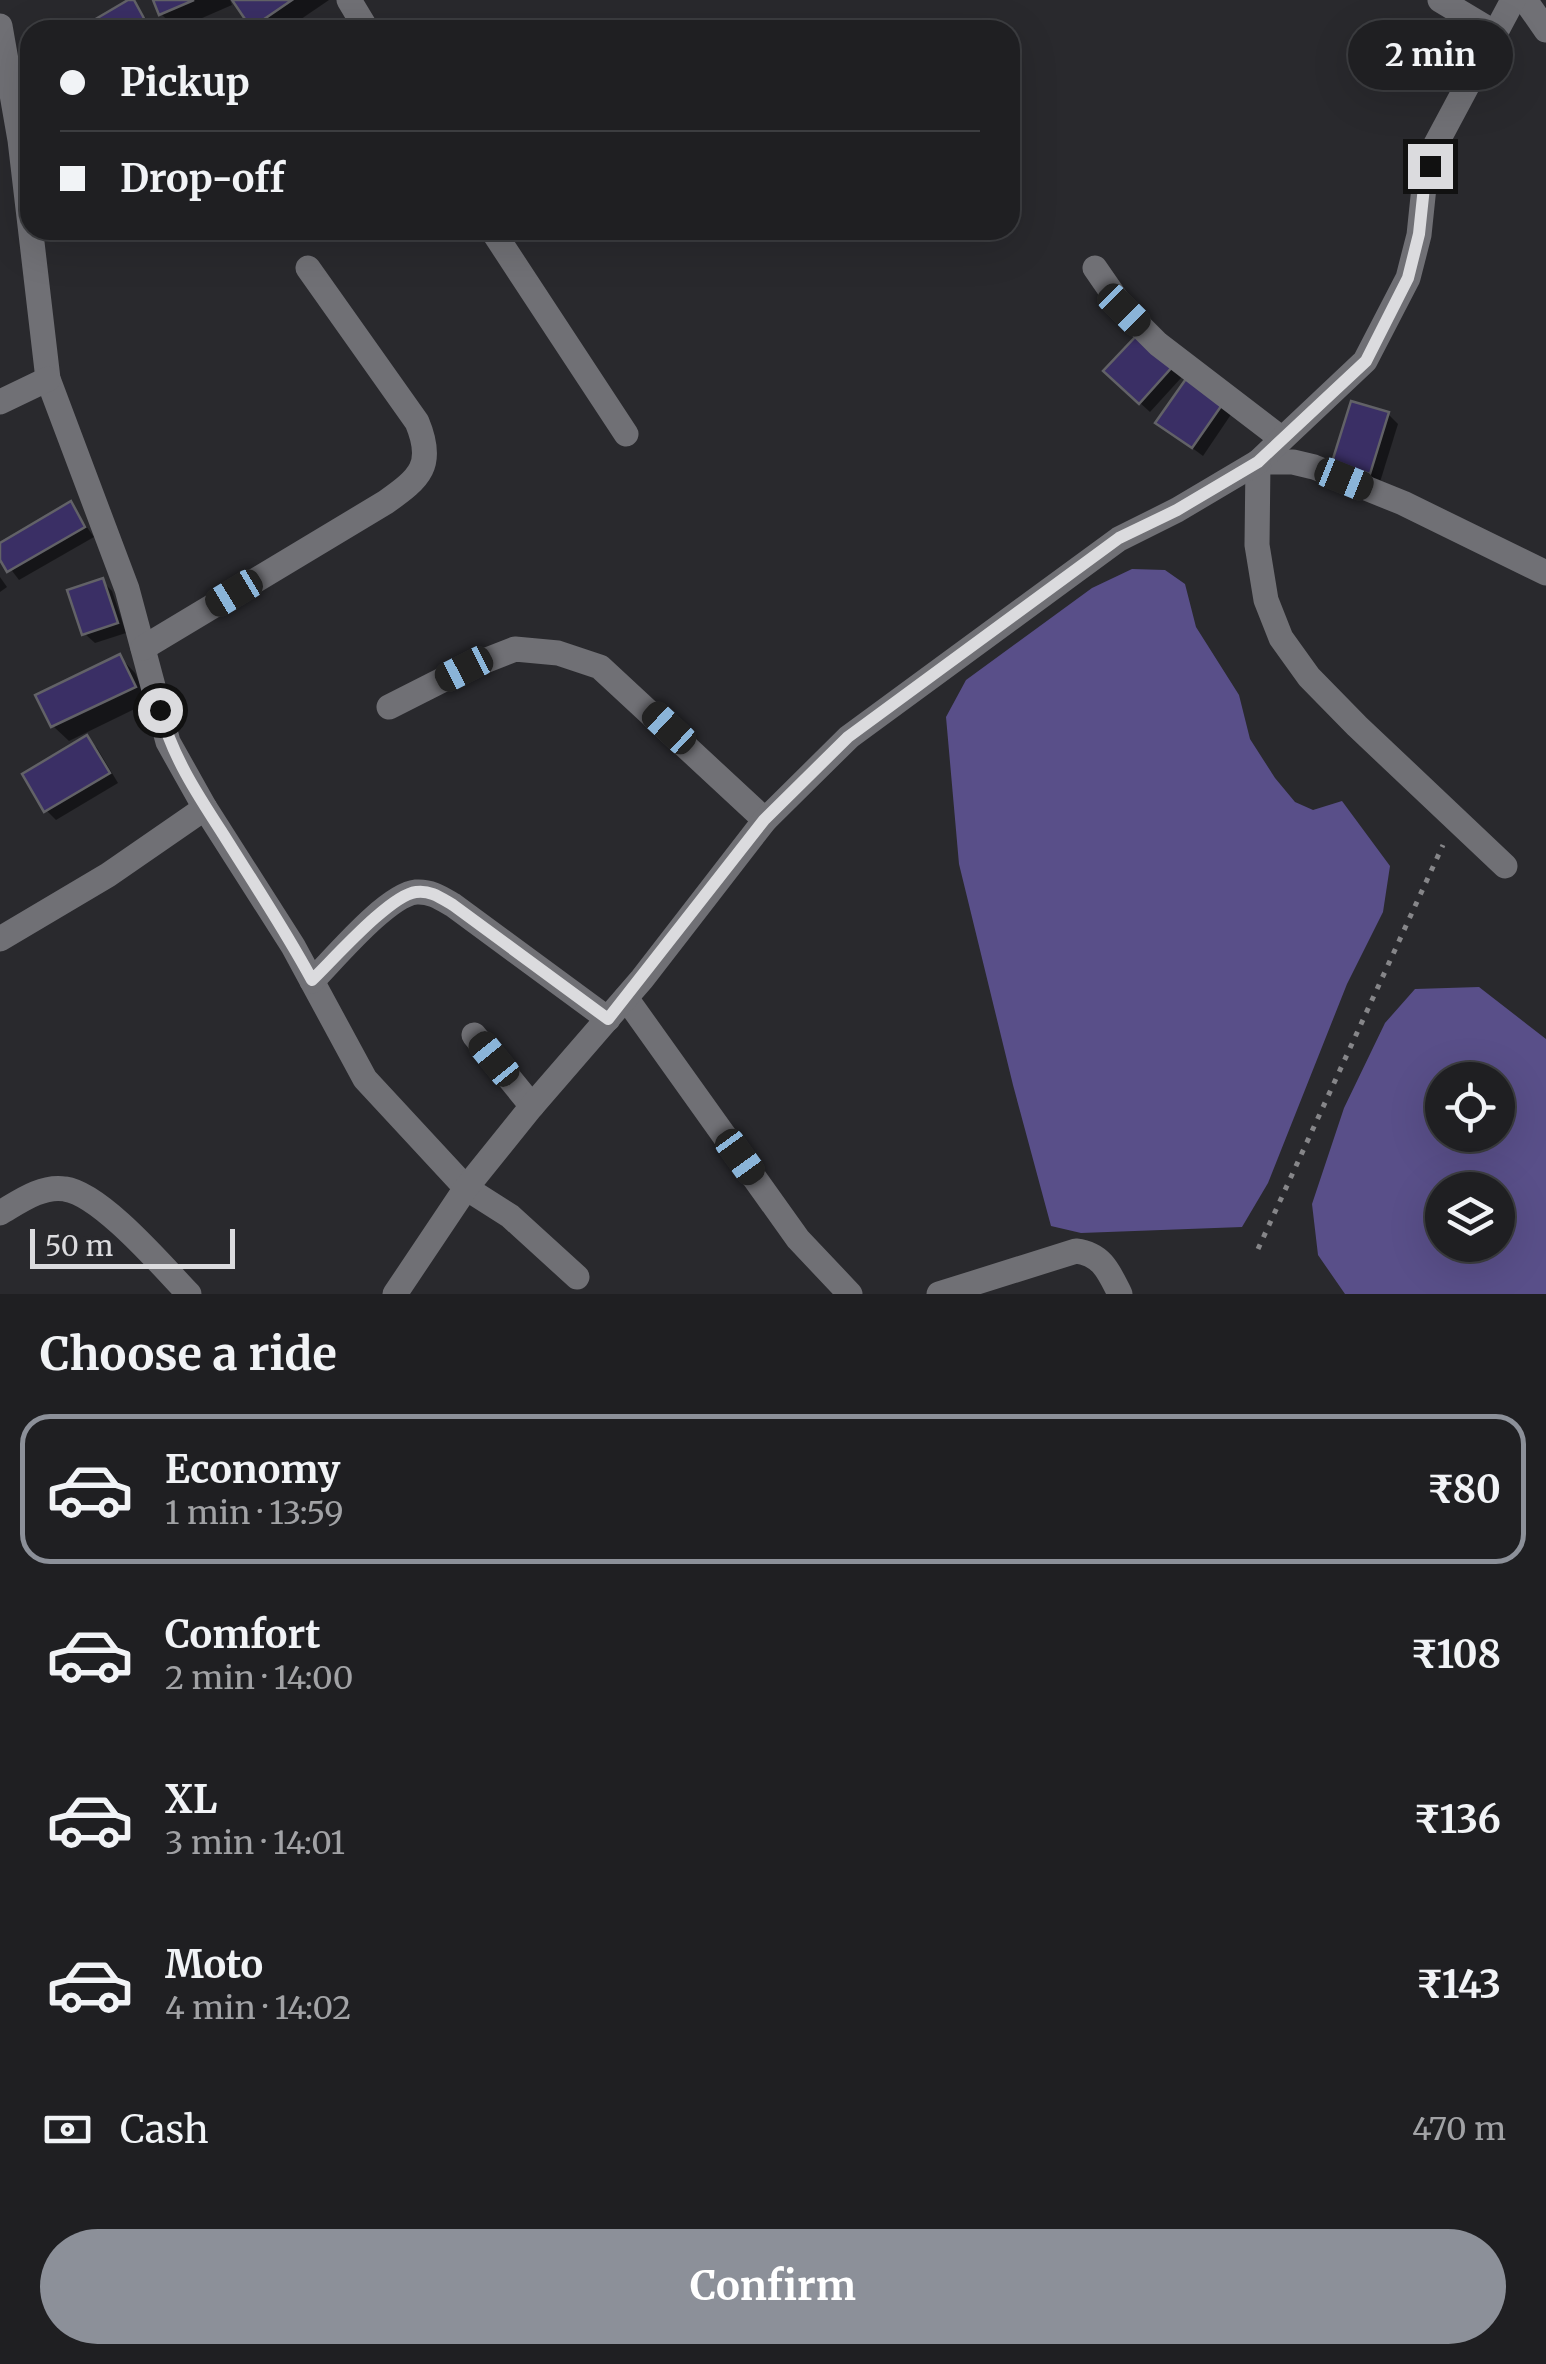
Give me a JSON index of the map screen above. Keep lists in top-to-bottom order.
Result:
{
  "scale_bar": "50 m",
  "page": {
    "bubble": "2 min",
    "banner": ["Pickup", "Drop-off"],
    "scale": "50 m",
    "heading": "Choose a ride",
    "list": [
      {
        "name": "Economy",
        "note": "1 min · 13:59",
        "value": "₹80"
      },
      {
        "name": "Comfort",
        "note": "2 min · 14:00",
        "value": "₹108"
      },
      {
        "name": "XL",
        "note": "3 min · 14:01",
        "value": "₹136"
      },
      {
        "name": "Moto",
        "note": "4 min · 14:02",
        "value": "₹143"
      }
    ],
    "pay": ["Cash", "470 m"],
    "buttons": "Confirm"
  }
}
